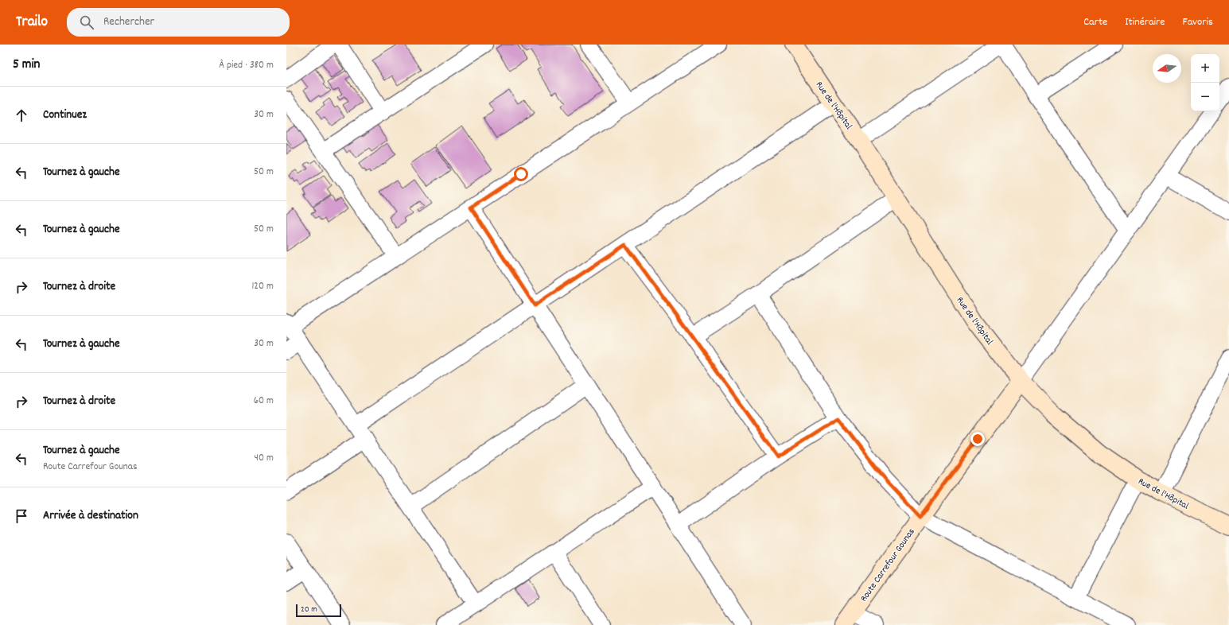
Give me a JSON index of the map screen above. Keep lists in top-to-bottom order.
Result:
{
  "streets": {
    "main road": ["Rue de l'Hôpital", "Route Carrefour Gounas"]
  },
  "crossings": [
    ["Rue de l'Hôpital", "Route Carrefour Gounas"]
  ],
  "scale_bar": "20 m",
  "north": "left",
  "page": {
    "header": "Trailo",
    "search": "Rechercher",
    "nav": ["Carte", "Itinéraire", "Favoris"],
    "heading": ["5 min", "À pied · 380 m"],
    "map_buttons": ["+", "−"],
    "list": [
      ["Continuez", "30 m"],
      ["Tournez à gauche", "50 m"],
      ["Tournez à gauche", "50 m"],
      ["Tournez à droite", "120 m"],
      ["Tournez à gauche", "30 m"],
      ["Tournez à droite", "60 m"],
      ["Tournez à gauche", "Route Carrefour Gounas", "40 m"],
      "Arrivée à destination"
    ],
    "scale": "20 m"
  }
}
